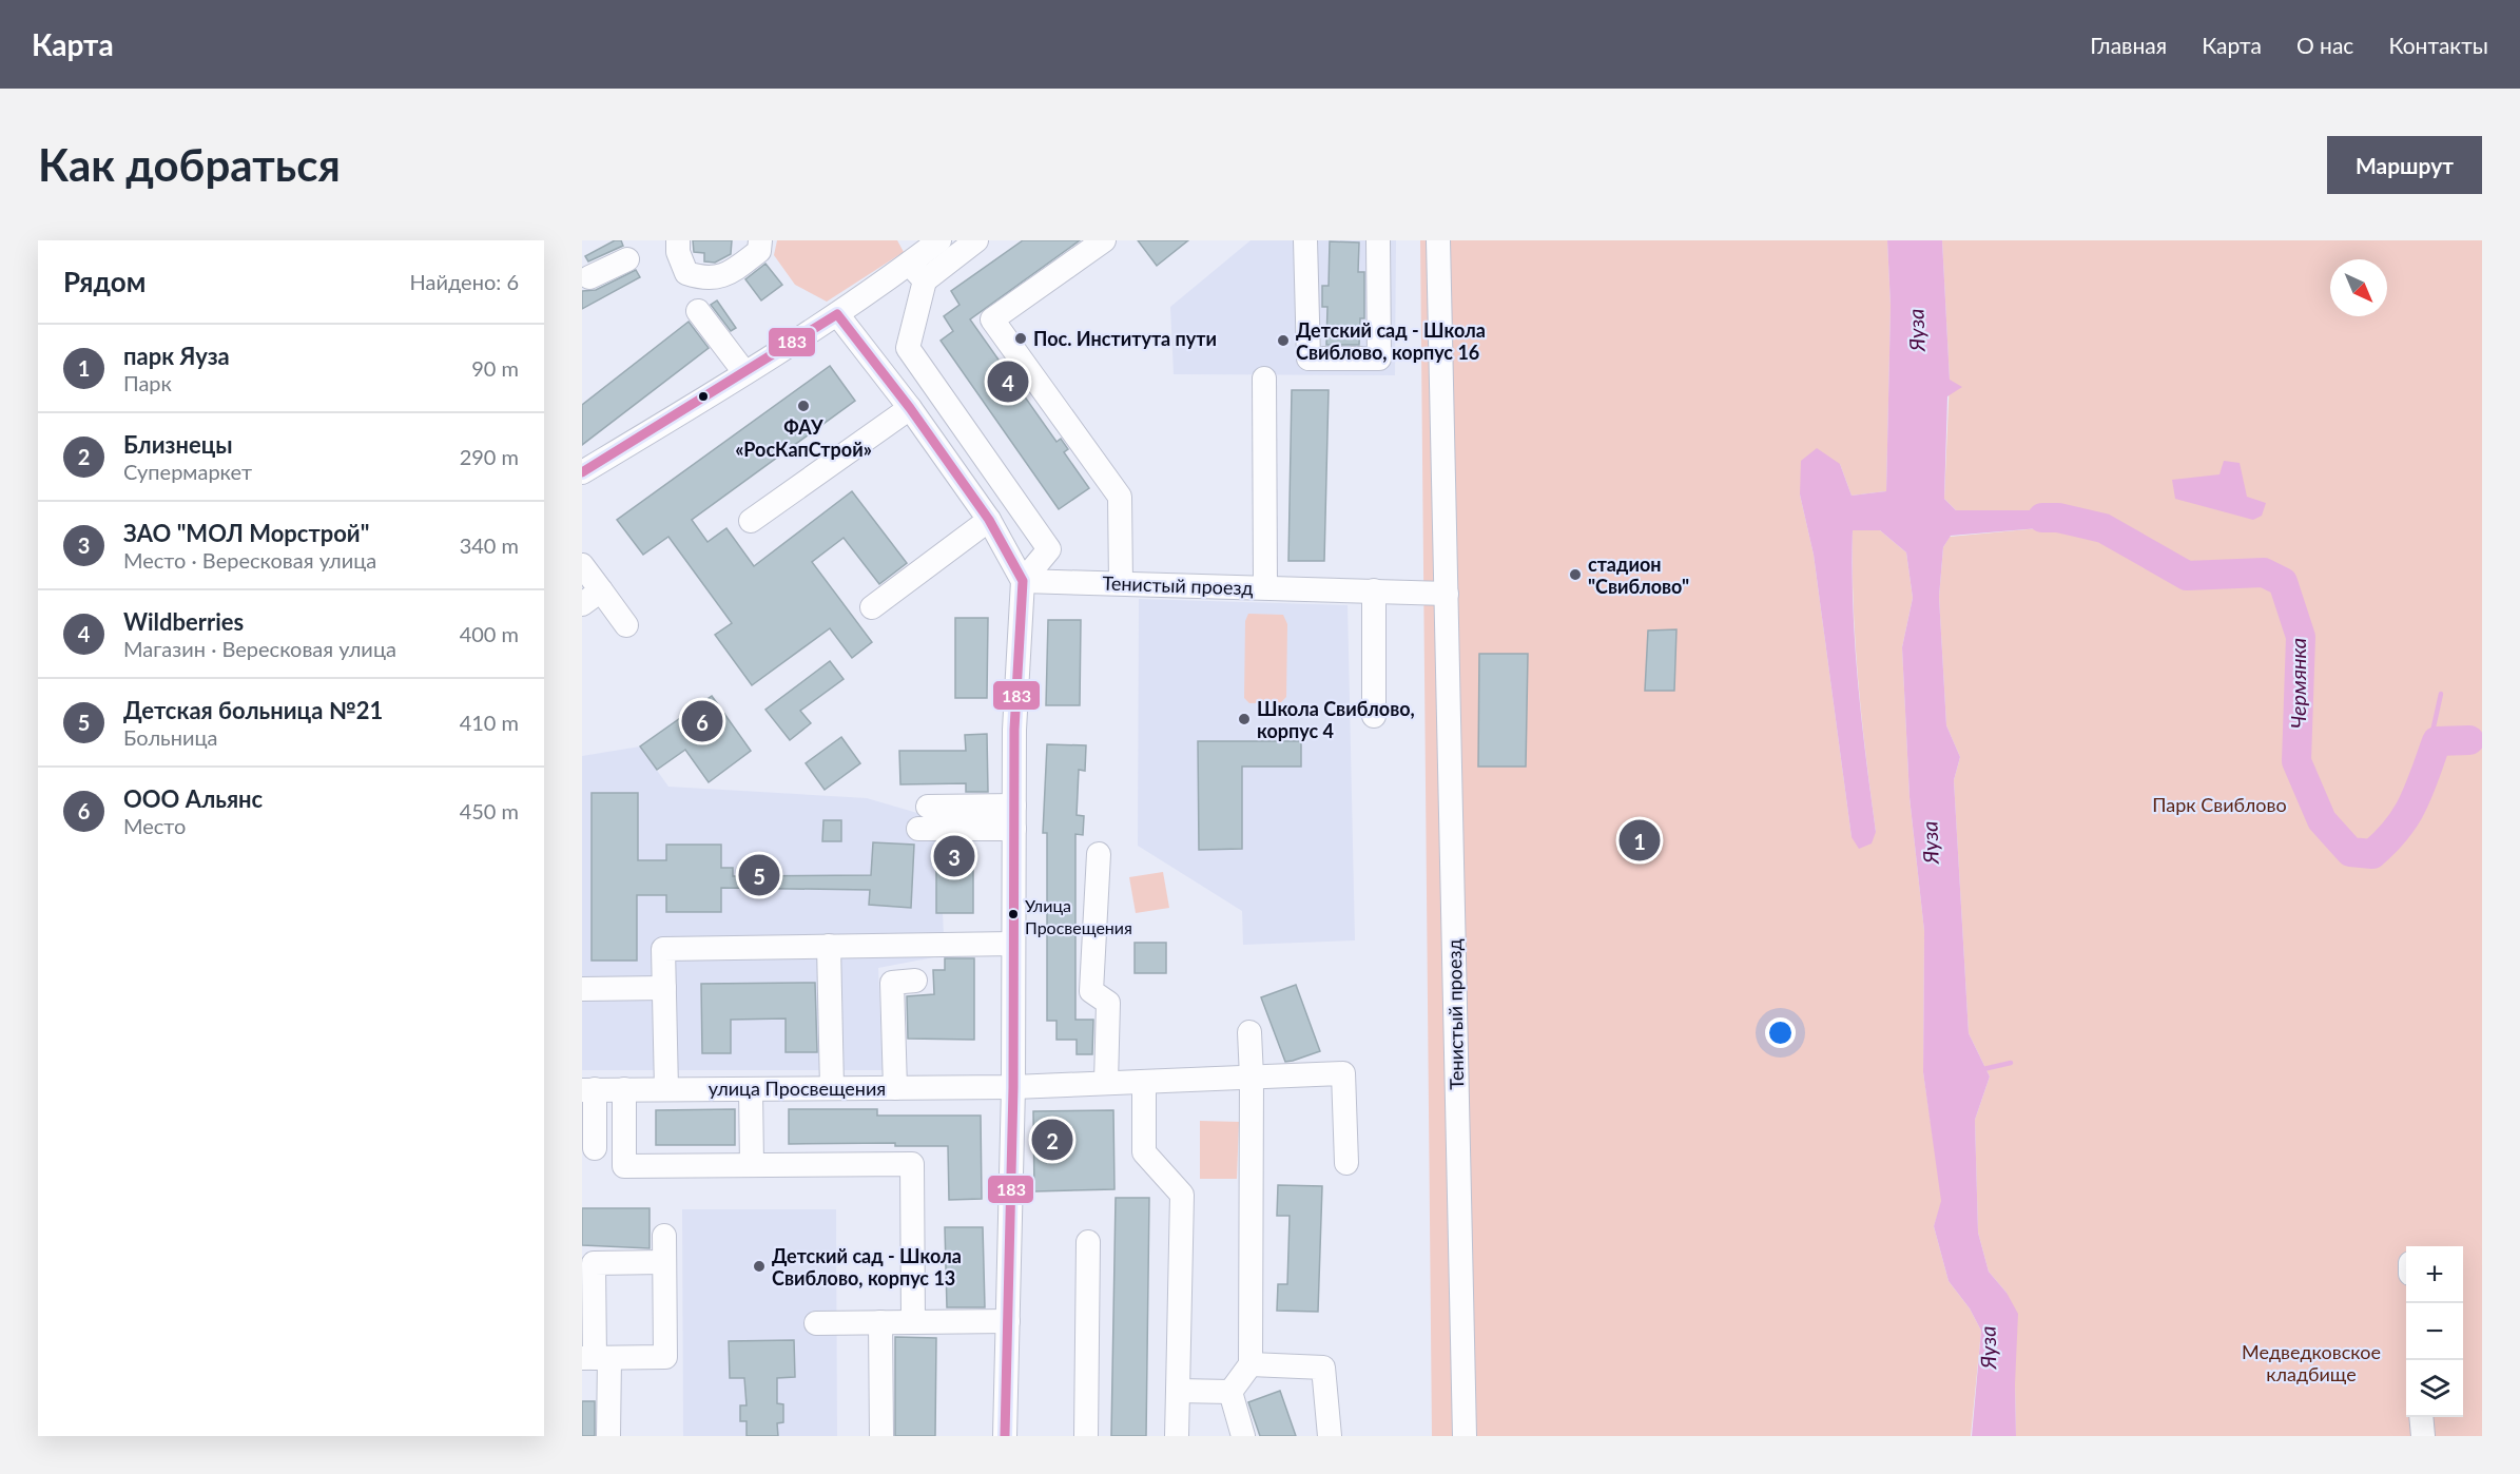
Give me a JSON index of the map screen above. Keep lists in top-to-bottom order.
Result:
{
  "streets": {
    "street": ["Тенистый проезд", "улица Просвещения"]
  },
  "water": ["Яуза", "Чермянка"],
  "parks": ["Парк Свиблово", "Медведковское кладбище"],
  "places": [
    "Пос. Института пути",
    "Детский сад - Школа Свиблово, корпус 16",
    "ФАУ «РосКапСтрой»",
    "стадион \"Свиблово\"",
    "Школа Свиблово, корпус 4",
    "Улица Просвещения",
    "Детский сад - Школа Свиблово, корпус 13"
  ],
  "lines": ["transit line 183"],
  "north": "bottom right",
  "page": {
    "header": "Карта",
    "nav": [
      "Главная",
      "Карта",
      "О нас",
      "Контакты"
    ],
    "buttons": "Маршрут",
    "title": "Как добраться",
    "heading": ["Рядом", "Найдено: 6"],
    "list": [
      {
        "mark": "1",
        "name": "парк Яуза",
        "note": "Парк",
        "value": "90 m"
      },
      {
        "mark": "2",
        "name": "Близнецы",
        "note": "Супермаркет",
        "value": "290 m"
      },
      {
        "mark": "3",
        "name": "ЗАО \"МОЛ Морстрой\"",
        "note": "Место · Вересковая улица",
        "value": "340 m"
      },
      {
        "mark": "4",
        "name": "Wildberries",
        "note": "Магазин · Вересковая улица",
        "value": "400 m"
      },
      {
        "mark": "5",
        "name": "Детская больница №21",
        "note": "Больница",
        "value": "410 m"
      },
      {
        "mark": "6",
        "name": "ООО Альянс",
        "note": "Место",
        "value": "450 m"
      }
    ],
    "pins": [
      "4",
      "6",
      "1",
      "3",
      "5",
      "2"
    ],
    "map_buttons": ["+", "−"]
  }
}
